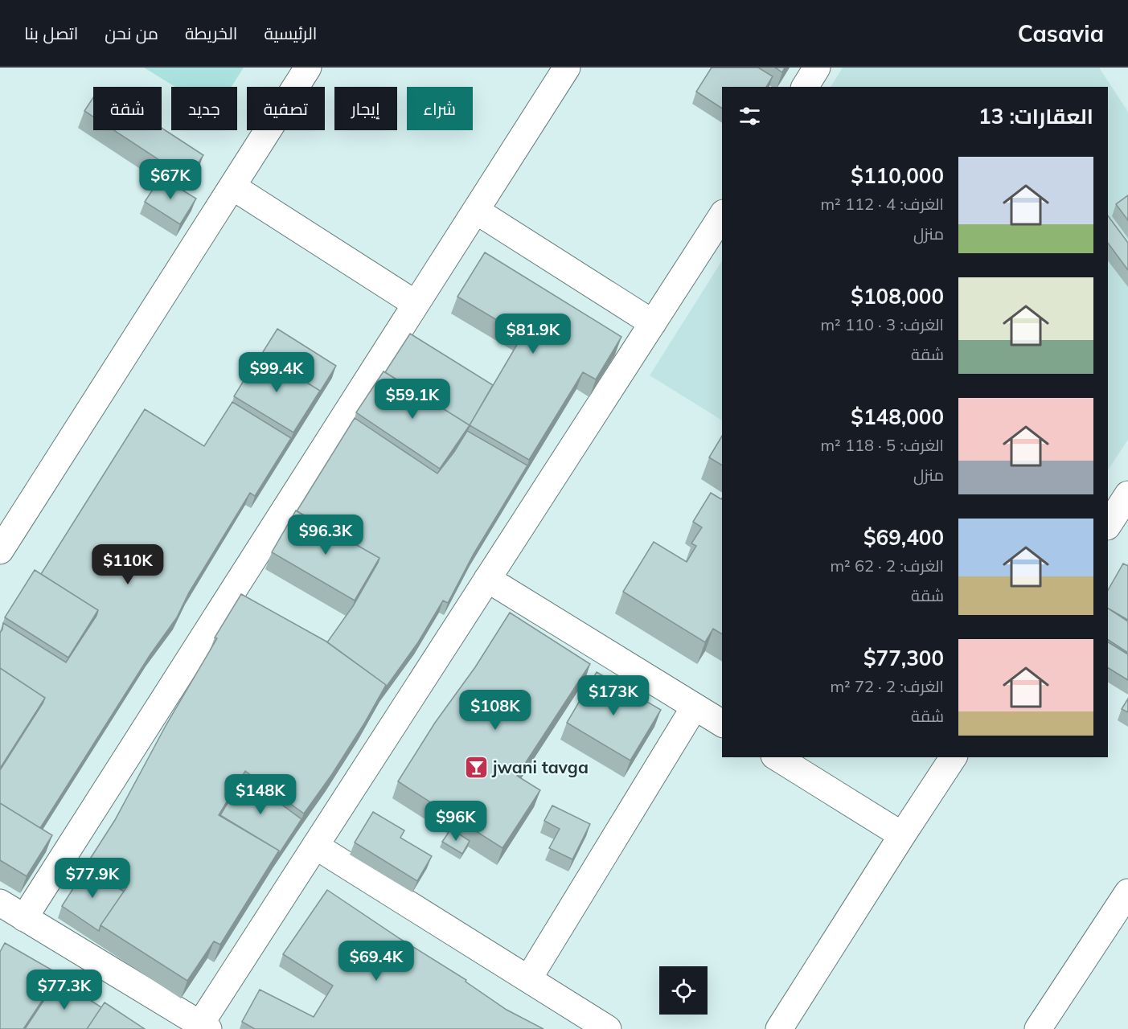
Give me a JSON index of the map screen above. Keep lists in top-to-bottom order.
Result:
{
  "places": {
    "bar": ["jwani tavga"]
  },
  "page": {
    "header": "Casavia",
    "nav": [
      "الرئيسية",
      "الخريطة",
      "من نحن",
      "اتصل بنا"
    ],
    "chip": [
      "شراء",
      "إيجار",
      "تصفية",
      "جديد",
      "شقة"
    ],
    "heading": "العقارات: 13",
    "list": [
      {
        "name": "$110,000",
        "note": "الغرف: 4 · 112 m² · منزل"
      },
      {
        "name": "$108,000",
        "note": "الغرف: 3 · 110 m² · شقة"
      },
      {
        "name": "$148,000",
        "note": "الغرف: 5 · 118 m² · منزل"
      },
      {
        "name": "$69,400",
        "note": "الغرف: 2 · 62 m² · شقة"
      },
      {
        "name": "$77,300",
        "note": "الغرف: 2 · 72 m² · شقة"
      }
    ],
    "price": [
      "$67K",
      "$81.9K",
      "$99.4K",
      "$59.1K",
      "$96.3K",
      "$110K",
      "$173K",
      "$108K",
      "$148K",
      "$96K",
      "$77.9K",
      "$69.4K",
      "$77.3K"
    ]
  }
}
